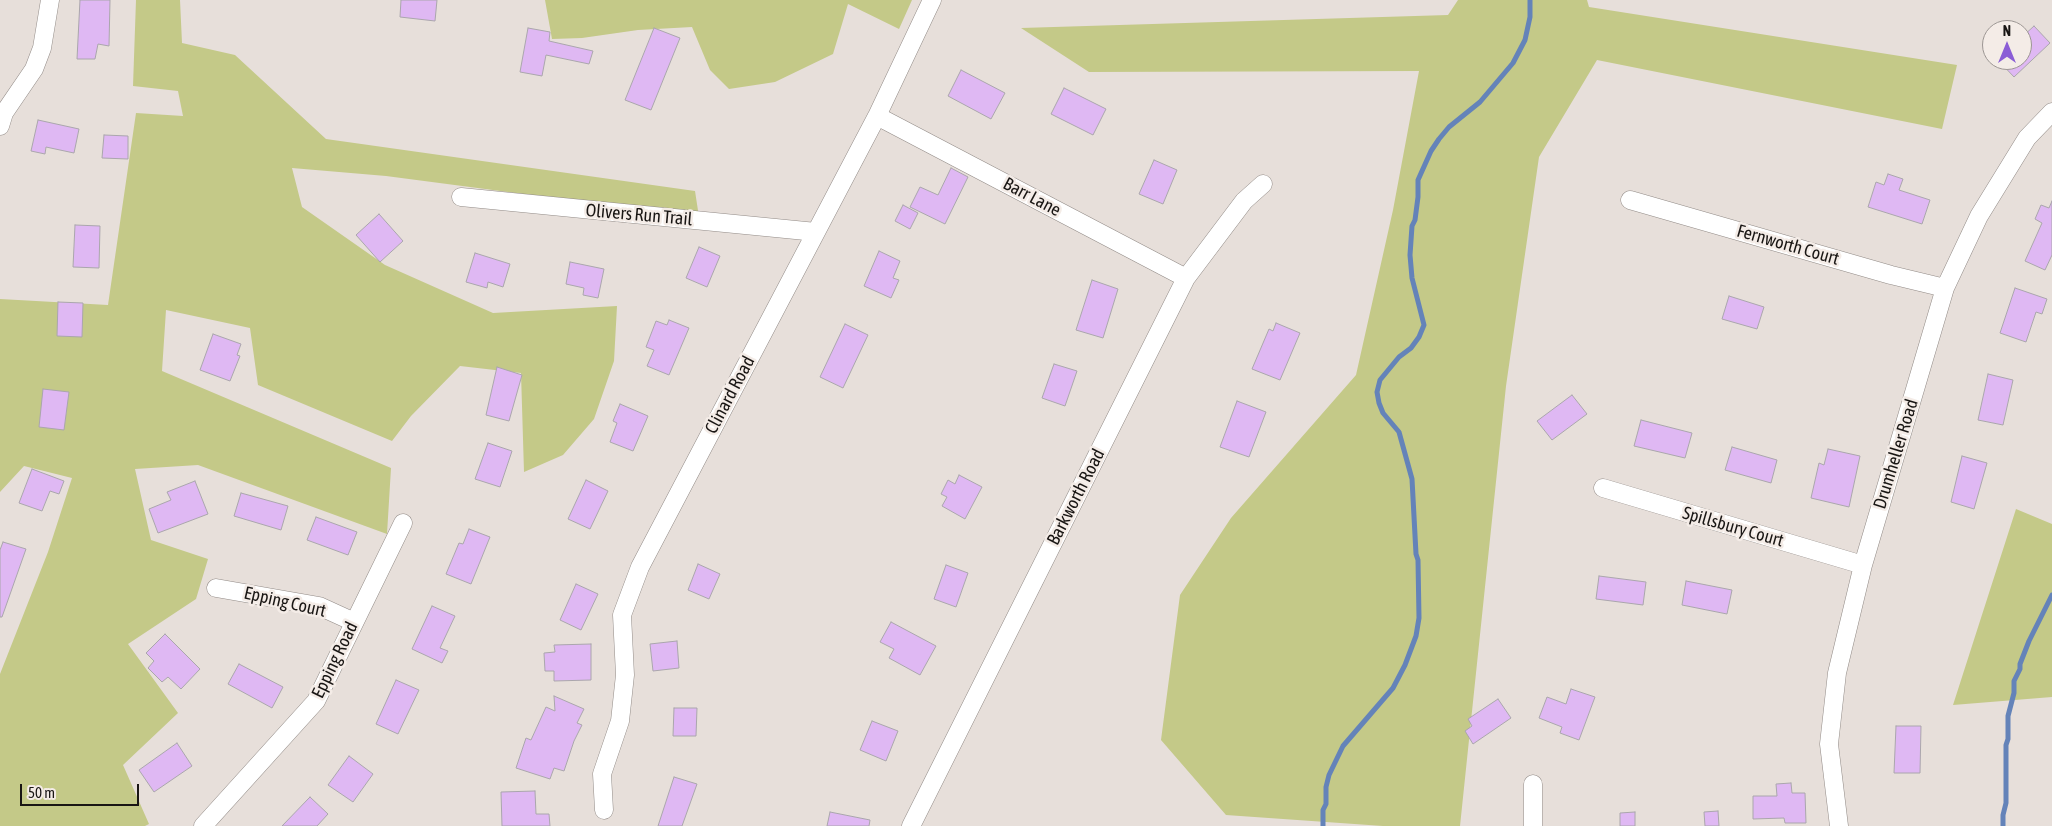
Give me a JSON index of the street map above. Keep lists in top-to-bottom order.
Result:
{
  "streets": {
    "street": [
      "Barr Lane",
      "Olivers Run Trail",
      "Fernworth Court",
      "Clinard Road",
      "Drumheller Road",
      "Barkworth Road",
      "Spillsbury Court",
      "Epping Court",
      "Epping Road"
    ]
  },
  "crossings": [
    ["Barr Lane", "Clinard Road"],
    ["Barr Lane", "Barkworth Road"],
    ["Olivers Run Trail", "Clinard Road"],
    ["Fernworth Court", "Drumheller Road"],
    ["Drumheller Road", "Spillsbury Court"],
    ["Epping Court", "Epping Road"]
  ],
  "scale_bar": "50 m",
  "north": "top"
}
